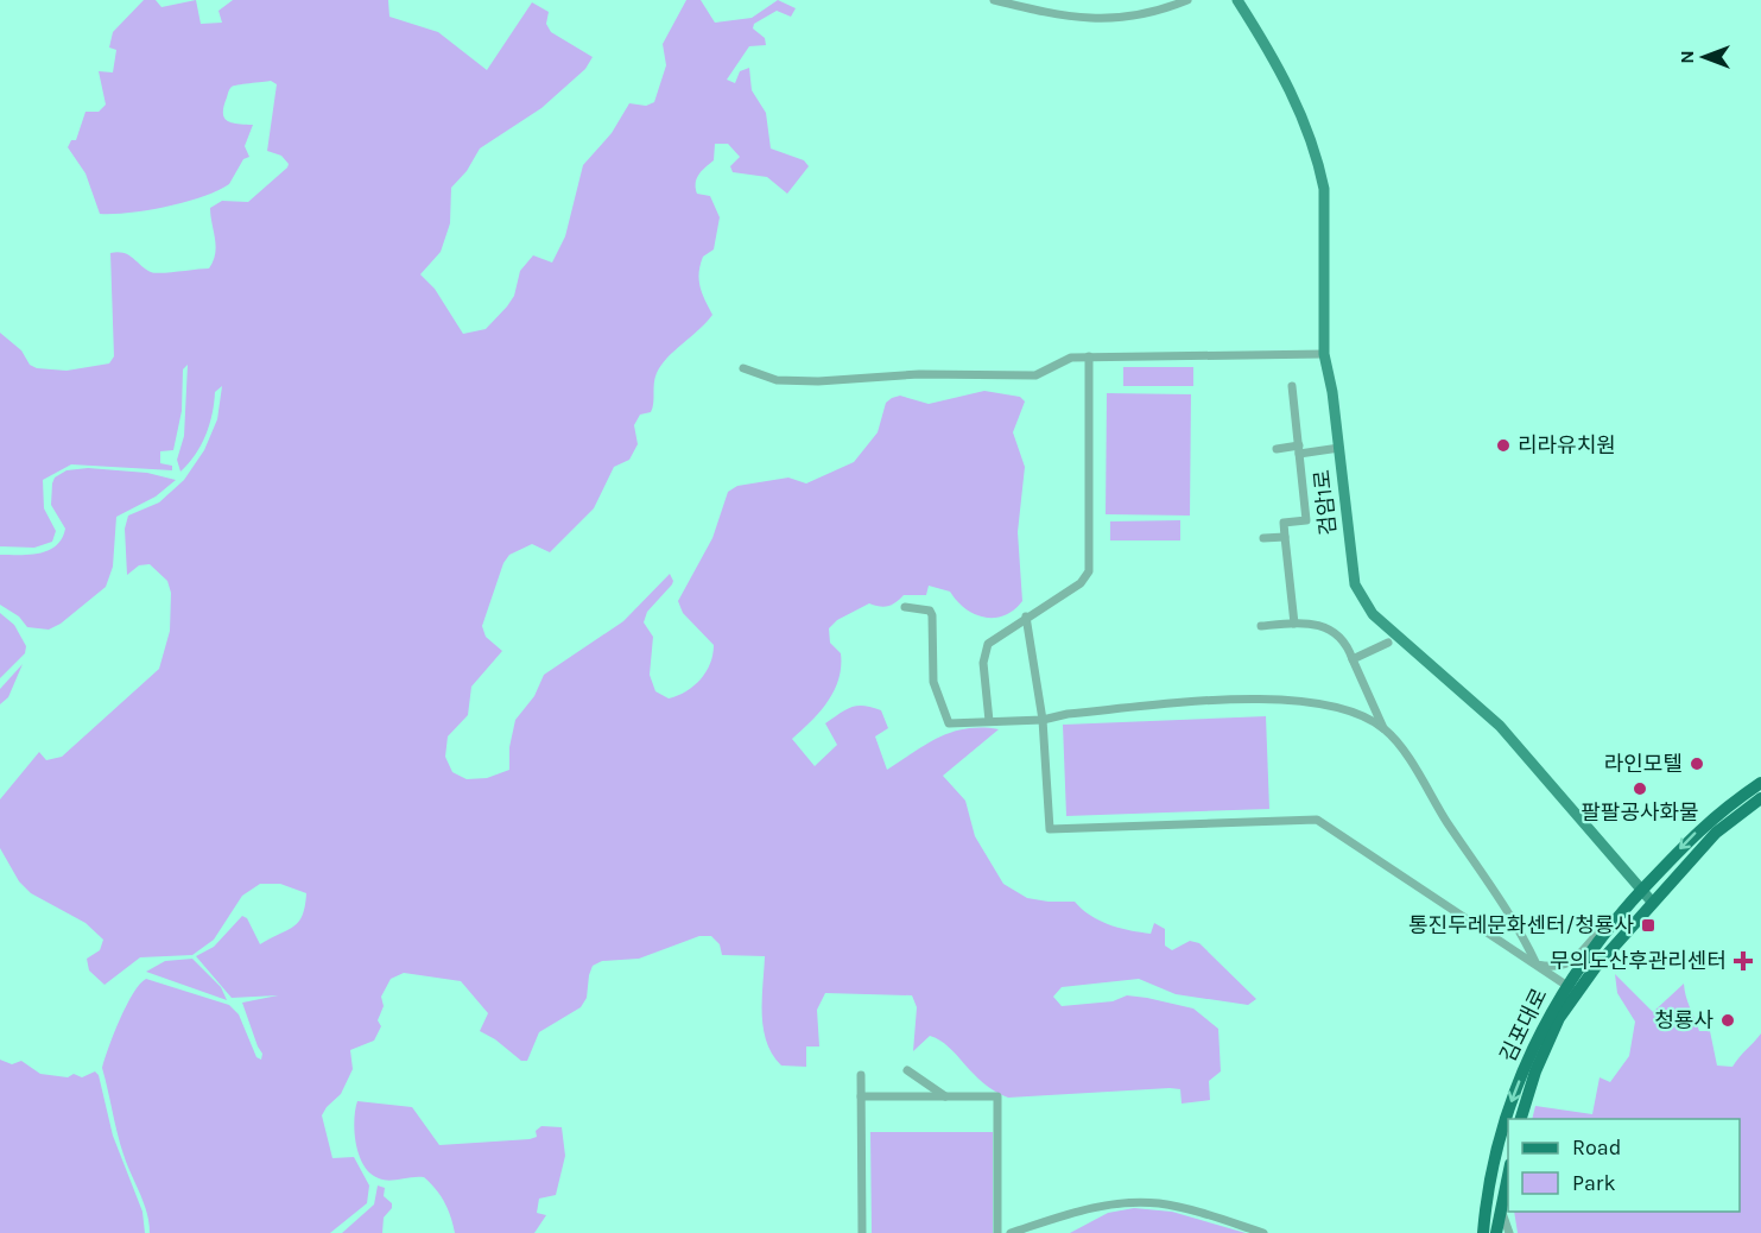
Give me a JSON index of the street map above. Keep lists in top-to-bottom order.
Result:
{
  "streets": {
    "main road": ["김포대로"],
    "street": ["검암1로"]
  },
  "crossings": [
    ["검암1로", "김포대로"]
  ],
  "places": {
    "other": [
      "리라유치원",
      "라인모텔",
      "팔팔공사화물",
      "청룡사"
    ],
    "transit": ["통진두레문화센터/청룡사"],
    "health": ["무의도산후관리센터"]
  },
  "legend": ["Road", "Park"],
  "north": "left"
}
